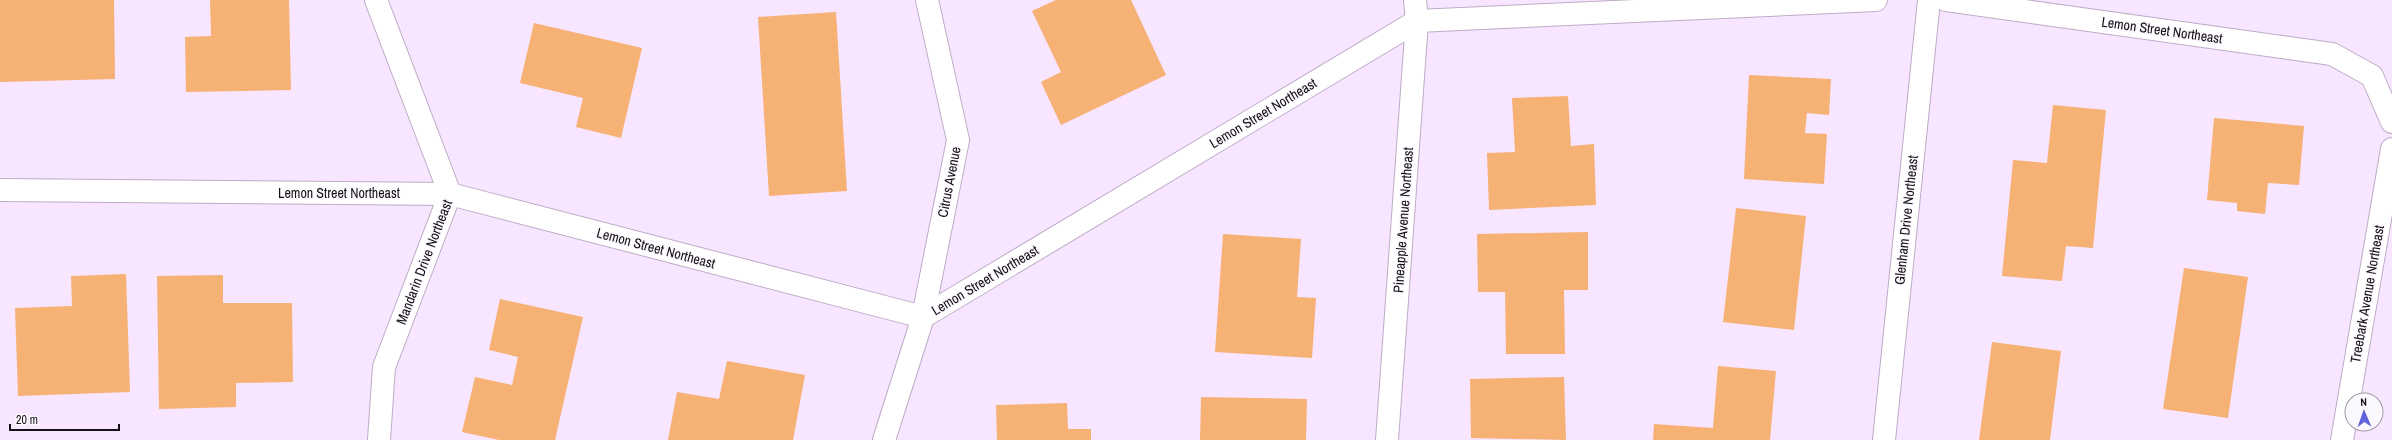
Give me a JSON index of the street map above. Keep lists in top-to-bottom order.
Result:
{
  "streets": {
    "street": [
      "Lemon Street Northeast",
      "Citrus Avenue",
      "Pineapple Avenue Northeast",
      "Glenham Drive Northeast",
      "Mandarin Drive Northeast",
      "Treebark Avenue Northeast"
    ]
  },
  "crossings": [
    ["Lemon Street Northeast", "Citrus Avenue"],
    ["Lemon Street Northeast", "Pineapple Avenue Northeast"],
    ["Lemon Street Northeast", "Mandarin Drive Northeast"]
  ],
  "scale_bar": "20 m",
  "north": "top"
}
